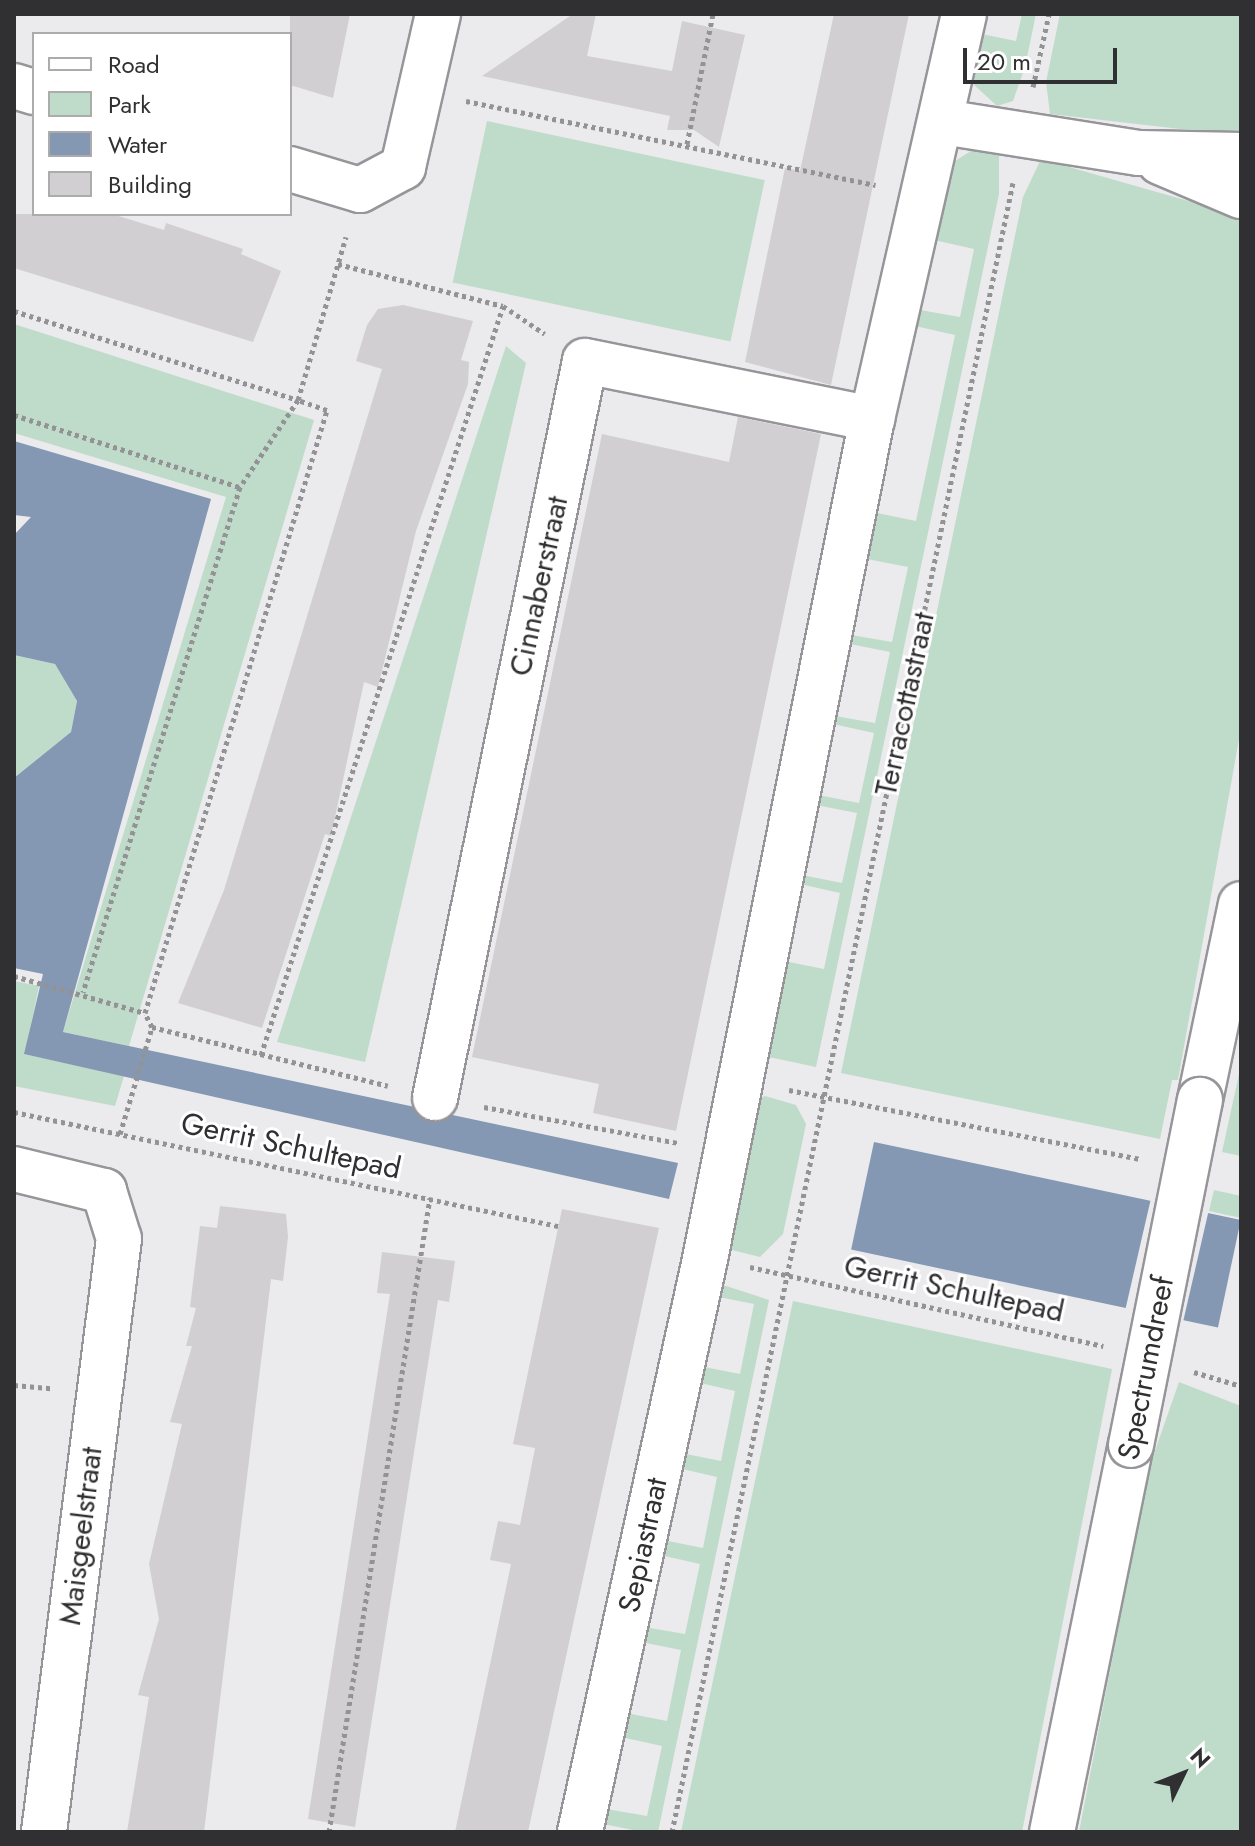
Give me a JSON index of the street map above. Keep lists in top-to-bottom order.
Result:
{
  "streets": {
    "street": [
      "Cinnaberstraat",
      "Spectrumdreef",
      "Maisgeelstraat",
      "Sepiastraat"
    ],
    "path": ["Terracottastraat", "Gerrit Schultepad"]
  },
  "crossings": [
    ["Terracottastraat", "Gerrit Schultepad"],
    ["Gerrit Schultepad", "Sepiastraat"]
  ],
  "legend": [
    "Road",
    "Park",
    "Water",
    "Building"
  ],
  "scale_bar": "20 m",
  "north": "top right"
}
